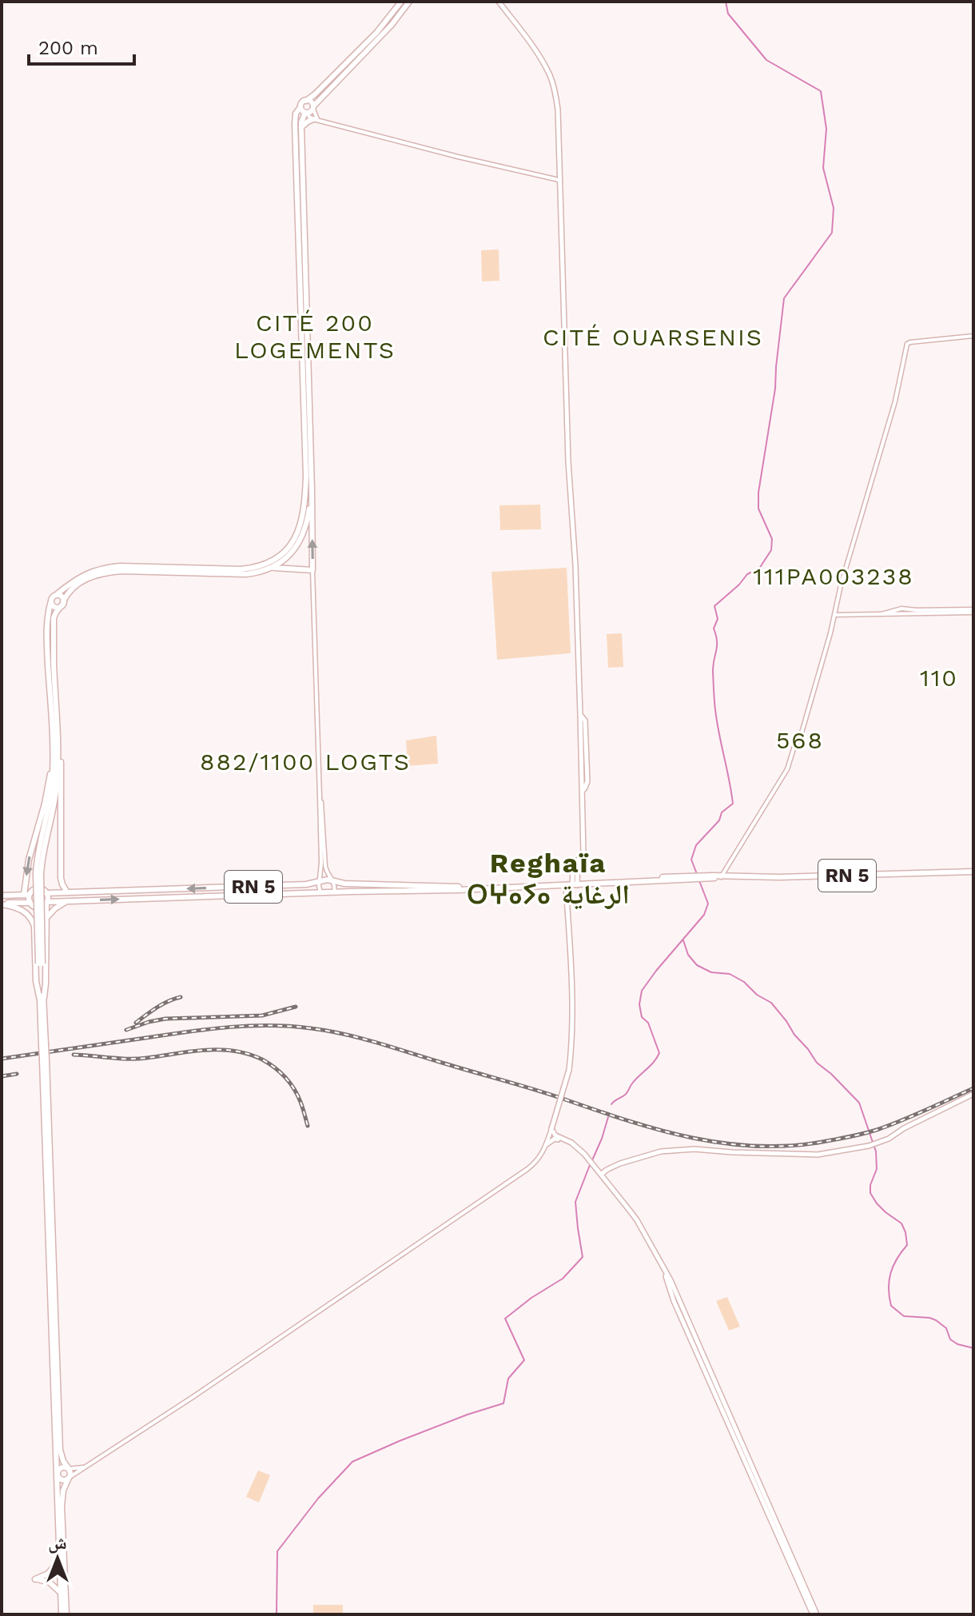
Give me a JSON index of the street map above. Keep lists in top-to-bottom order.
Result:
{
  "streets": {
    "main road": ["RN 5"]
  },
  "districts": [
    "CITÉ 200 LOGEMENTS",
    "CITÉ OUARSENIS",
    "111PA003238",
    "110",
    "568",
    "882/1100 LOGTS",
    "Reghaïa ⵔⵖⴰⵢⴰ الرغاية"
  ],
  "scale_bar": "200 m",
  "north": "top"
}
